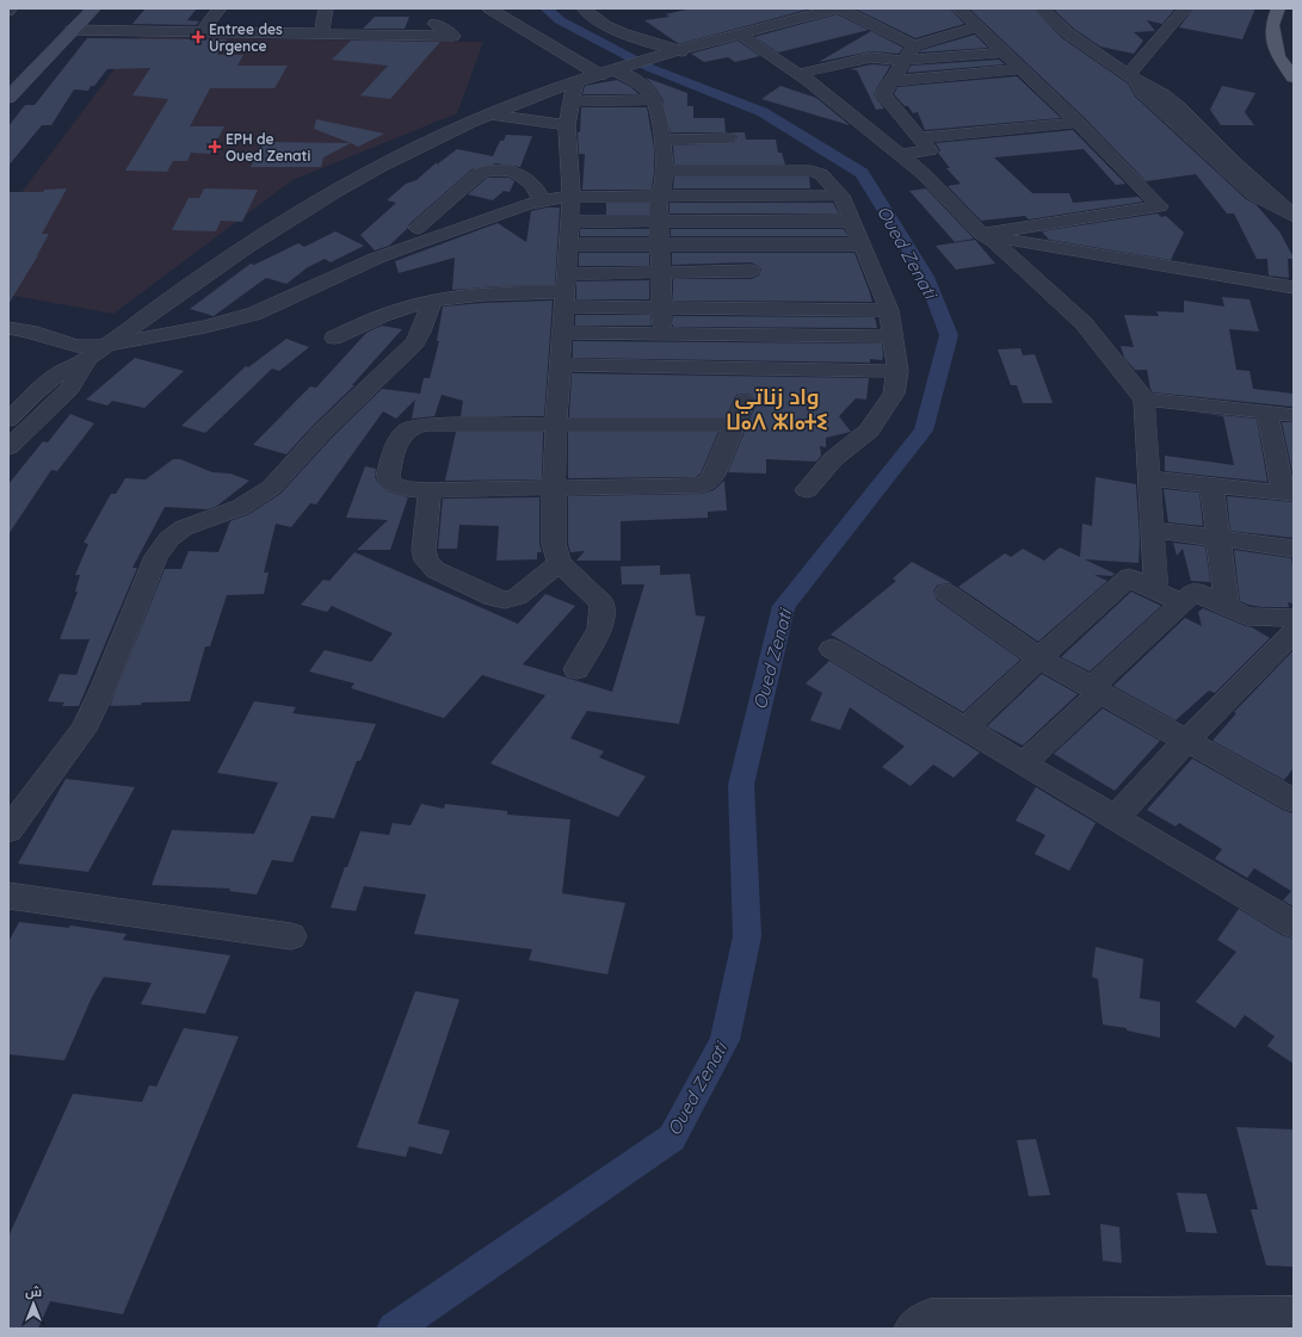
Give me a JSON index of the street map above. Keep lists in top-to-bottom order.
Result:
{
  "districts": ["واد زناتي ⵡⴰⴷ ⵣⵏⴰⵜⵉ"],
  "water": ["Oued Zenati"],
  "places": {
    "health": ["Entree des Urgence", "EPH de Oued Zenati"]
  },
  "north": "top"
}
